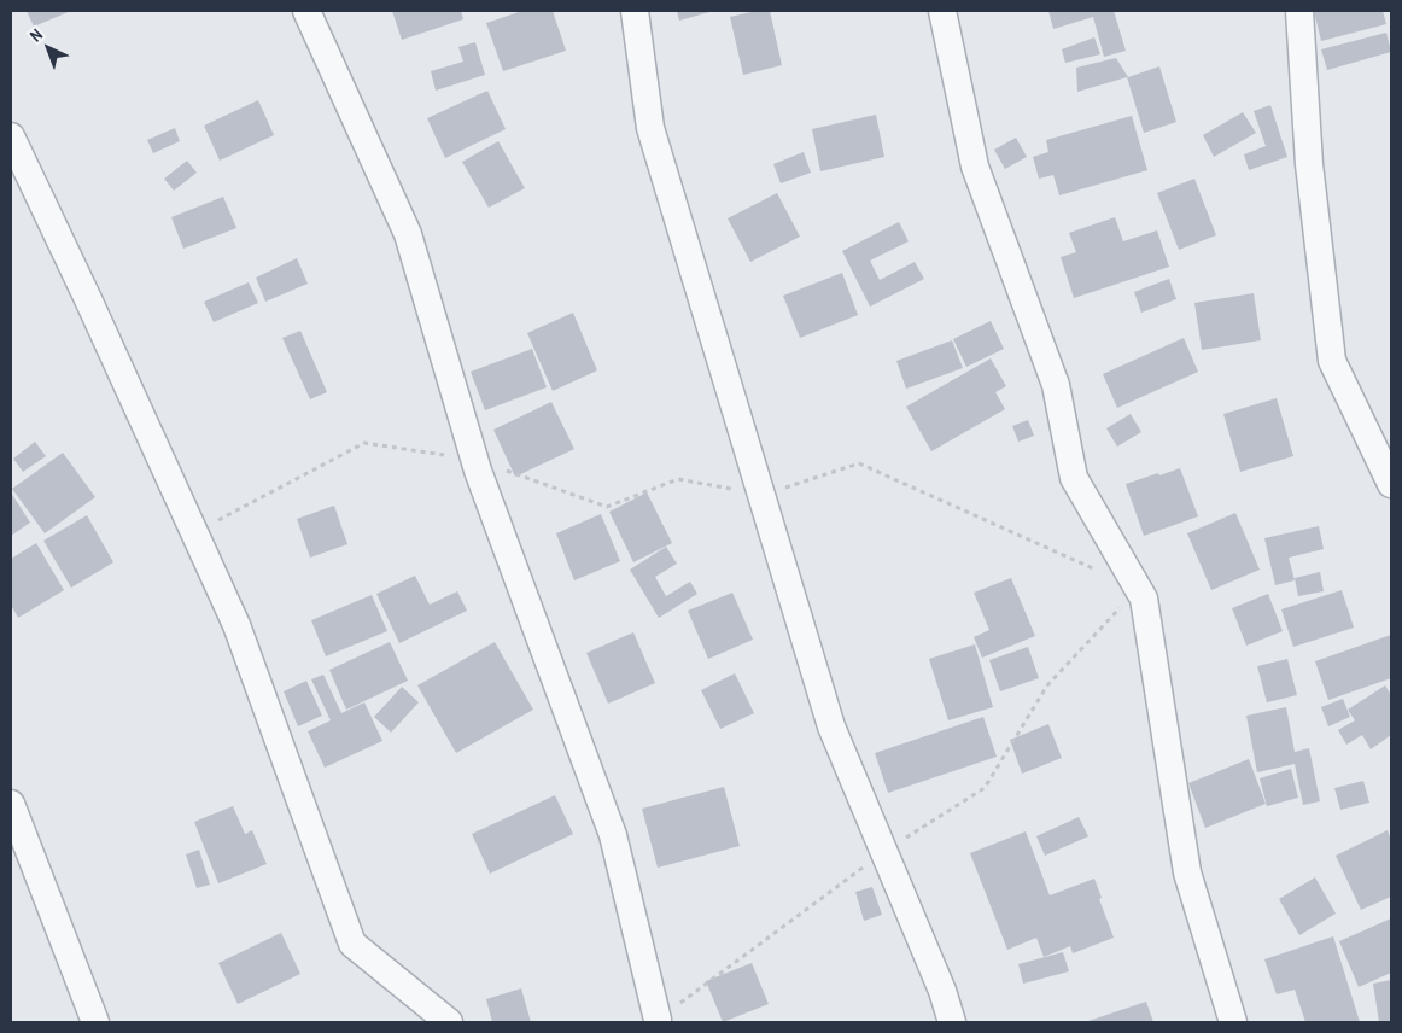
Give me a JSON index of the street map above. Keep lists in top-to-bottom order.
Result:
{
  "north": "top left"
}
